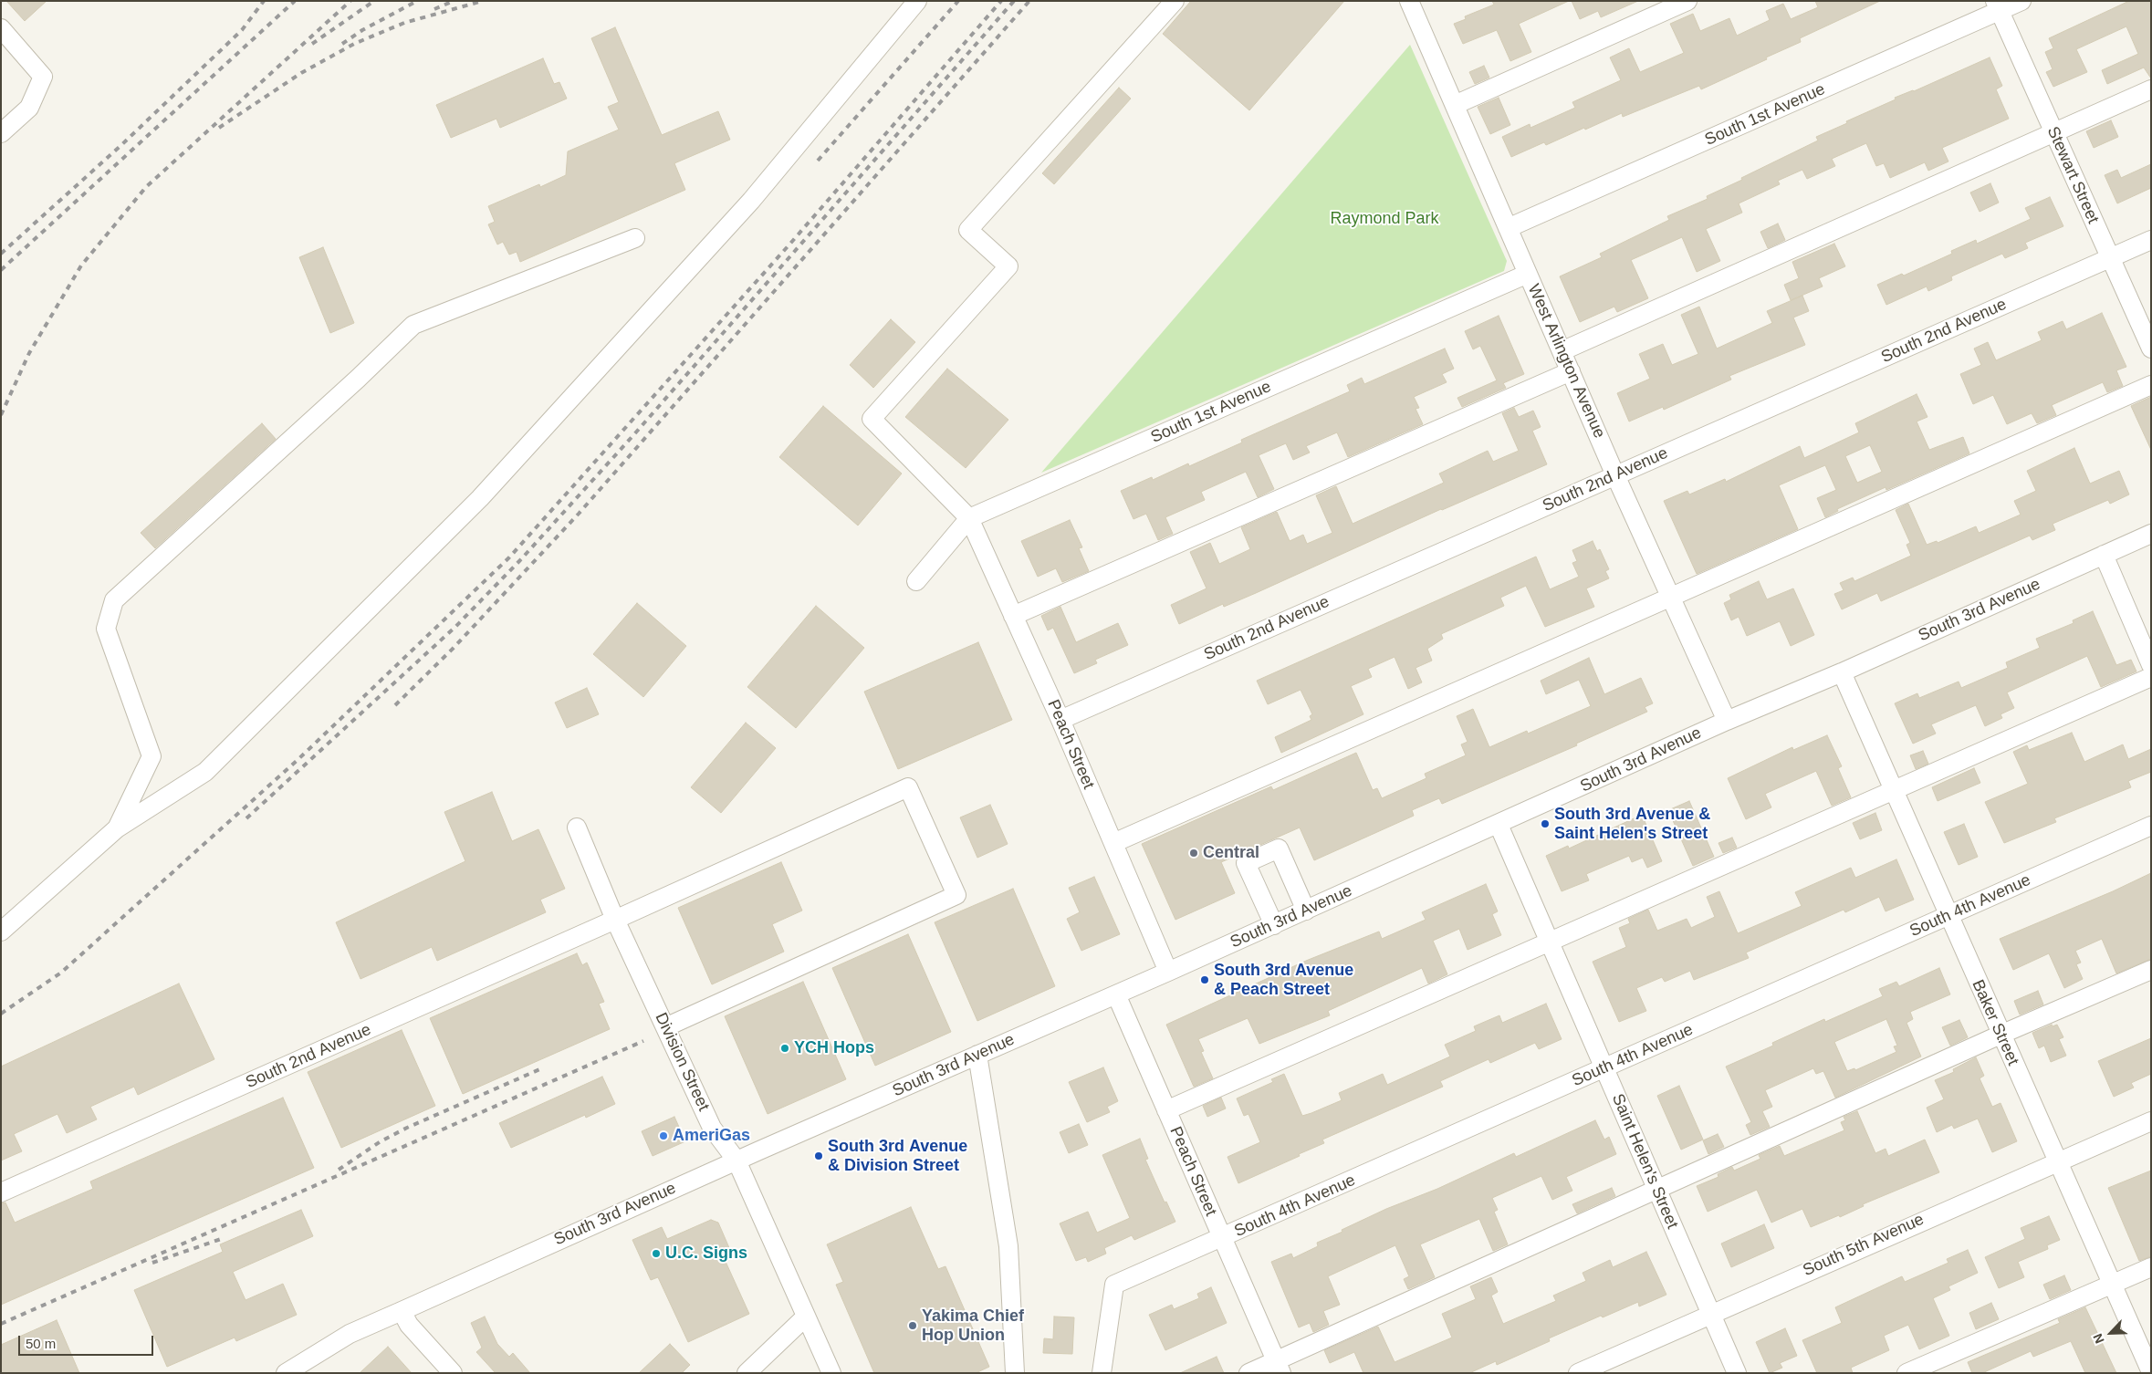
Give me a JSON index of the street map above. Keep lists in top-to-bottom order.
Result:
{
  "streets": {
    "street": [
      "South 1st Avenue",
      "Stewart Street",
      "South 2nd Avenue",
      "West Arlington Avenue",
      "South 3rd Avenue",
      "Peach Street",
      "South 4th Avenue",
      "Baker Street",
      "Division Street",
      "Saint Helen's Street",
      "South 5th Avenue"
    ]
  },
  "crossings": [
    ["South 1st Avenue", "Stewart Street"],
    ["South 1st Avenue", "West Arlington Avenue"],
    ["South 1st Avenue", "Peach Street"],
    ["Stewart Street", "South 2nd Avenue"],
    ["South 2nd Avenue", "West Arlington Avenue"],
    ["South 2nd Avenue", "Peach Street"],
    ["South 2nd Avenue", "Division Street"],
    ["West Arlington Avenue", "South 3rd Avenue"],
    ["South 3rd Avenue", "Peach Street"],
    ["South 3rd Avenue", "Baker Street"],
    ["South 3rd Avenue", "Division Street"],
    ["South 3rd Avenue", "Saint Helen's Street"],
    ["Peach Street", "South 4th Avenue"],
    ["South 4th Avenue", "Baker Street"],
    ["South 4th Avenue", "Saint Helen's Street"],
    ["Baker Street", "South 5th Avenue"],
    ["Saint Helen's Street", "South 5th Avenue"]
  ],
  "parks": ["Raymond Park"],
  "places": [
    "South 3rd Avenue & Saint Helen's Street",
    "Central",
    "South 3rd Avenue & Peach Street",
    "YCH Hops",
    "AmeriGas",
    "South 3rd Avenue & Division Street",
    "U.C. Signs",
    "Yakima Chief Hop Union"
  ],
  "scale_bar": "50 m",
  "north": "bottom left"
}
